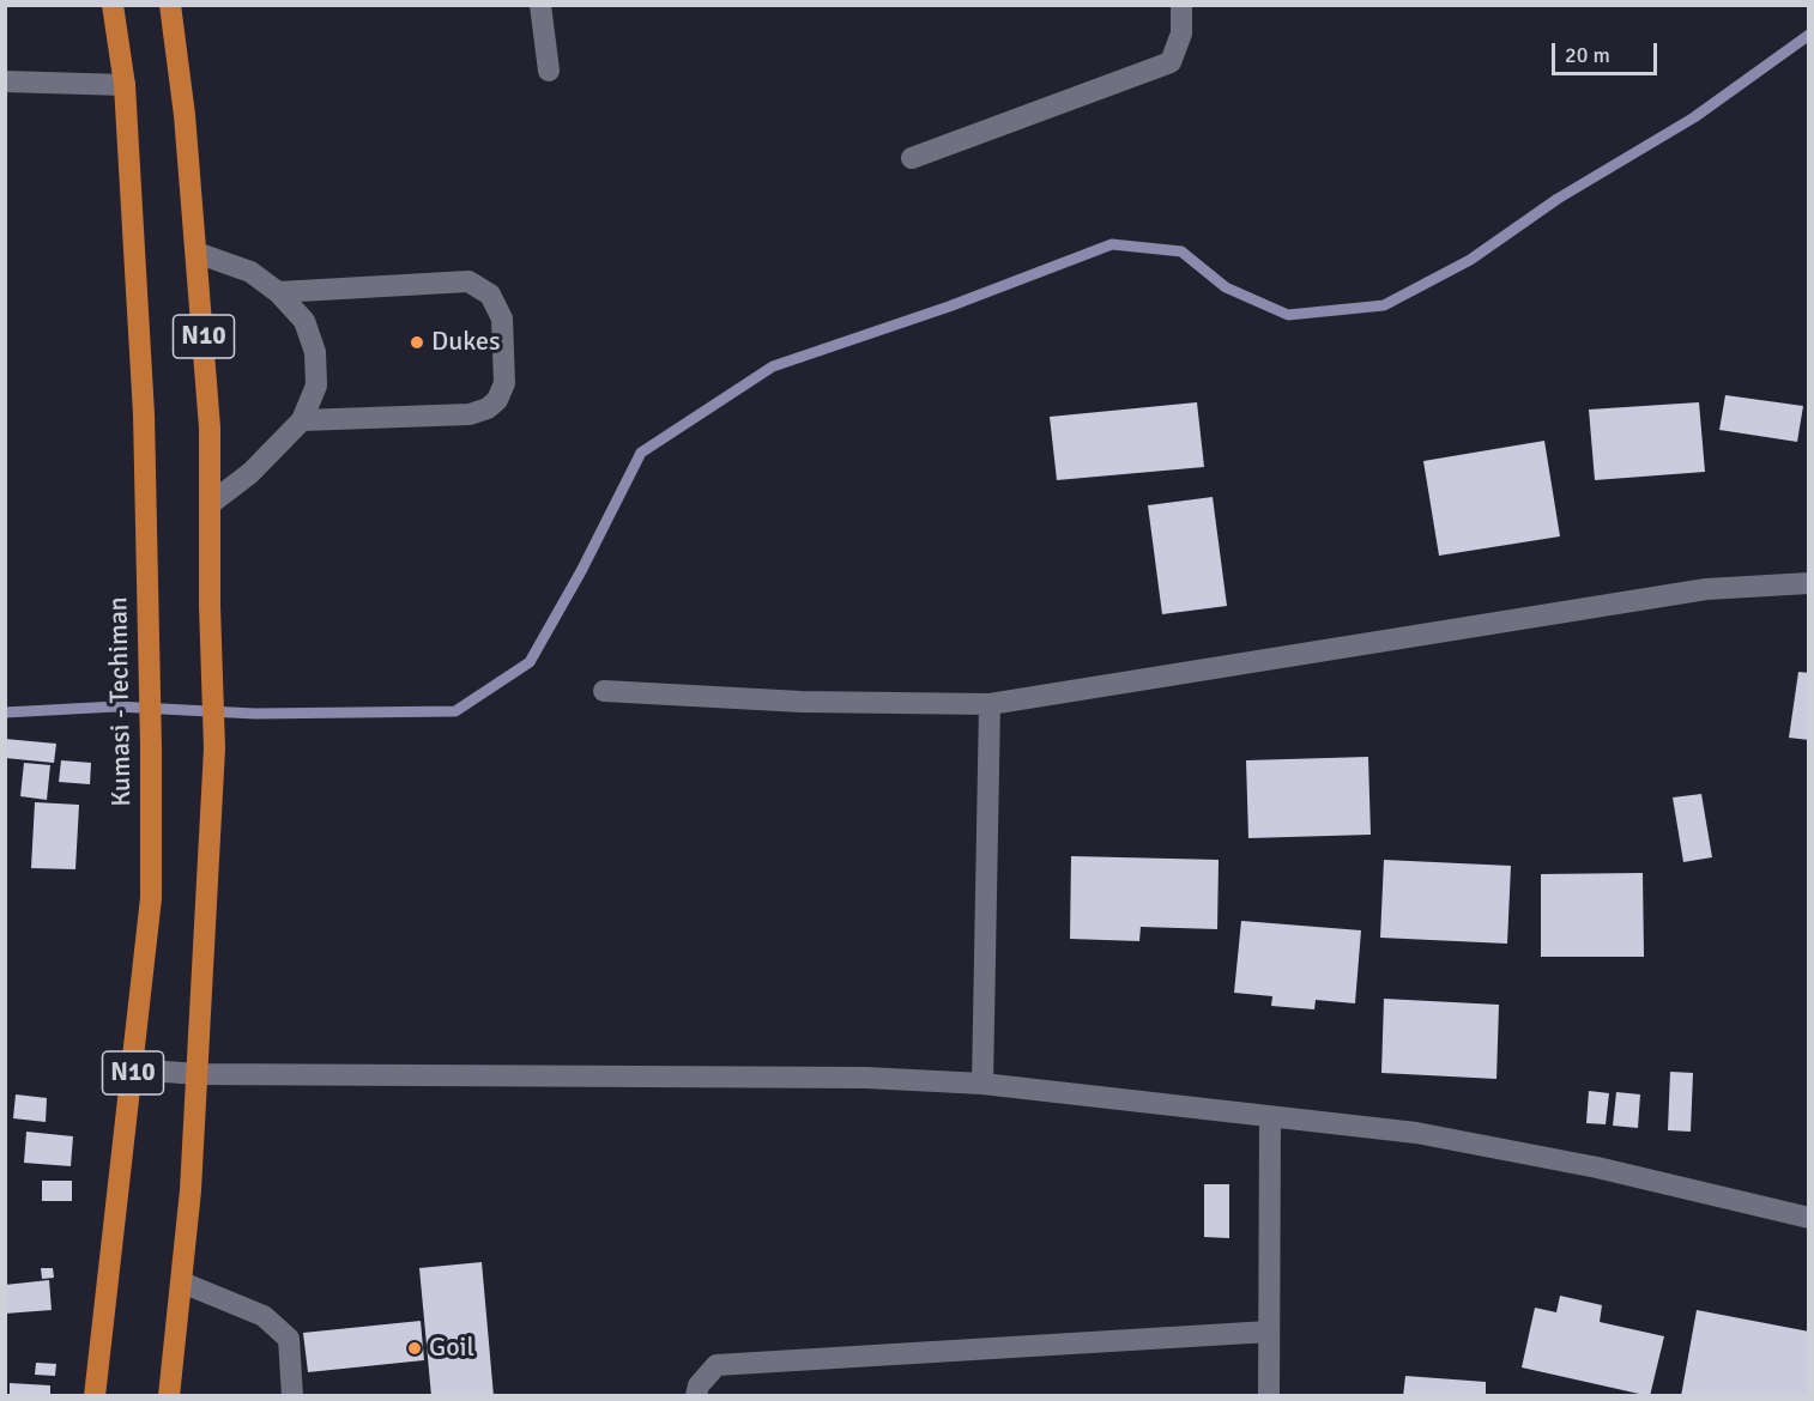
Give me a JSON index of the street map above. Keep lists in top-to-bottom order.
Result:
{
  "streets": {
    "highway": ["N10", "Kumasi - Techiman"]
  },
  "places": ["Dukes", "Goil"],
  "scale_bar": "20 m"
}
